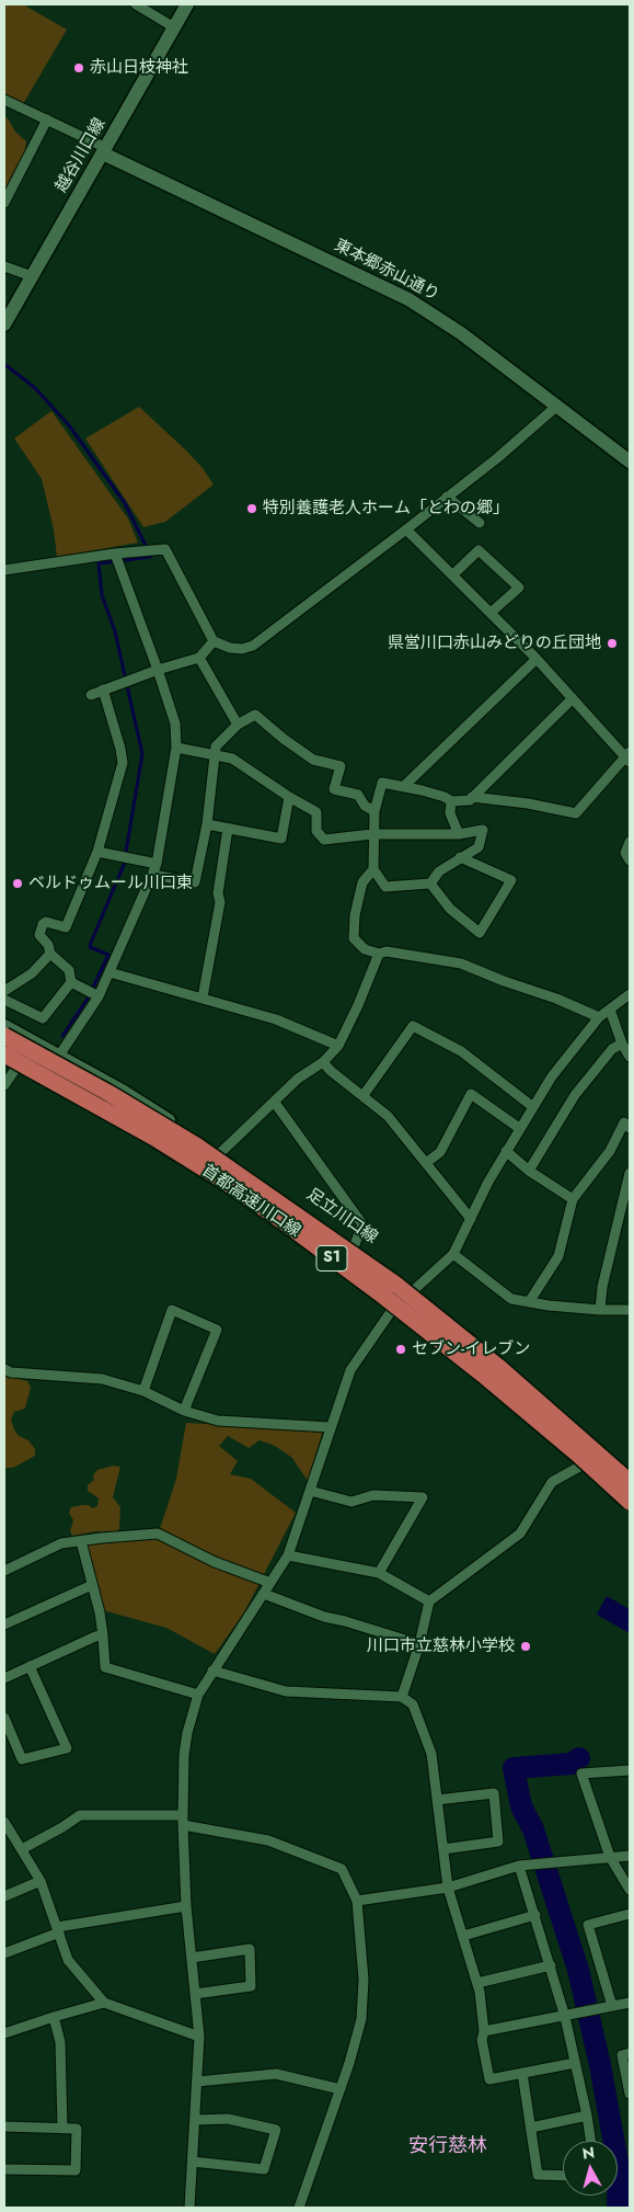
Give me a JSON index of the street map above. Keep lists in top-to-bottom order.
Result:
{
  "streets": {
    "highway": ["首都高速川口線", "S1"],
    "main road": ["越谷川口線", "東本郷赤山通り", "足立川口線"]
  },
  "crossings": [
    ["越谷川口線", "東本郷赤山通り"]
  ],
  "districts": ["安行慈林"],
  "places": [
    "赤山日枝神社",
    "特別養護老人ホーム「とわの郷」",
    "県営川口赤山みどりの丘団地",
    "ベルドゥムール川口東",
    "セブン-イレブン",
    "川口市立慈林小学校"
  ],
  "north": "top"
}
